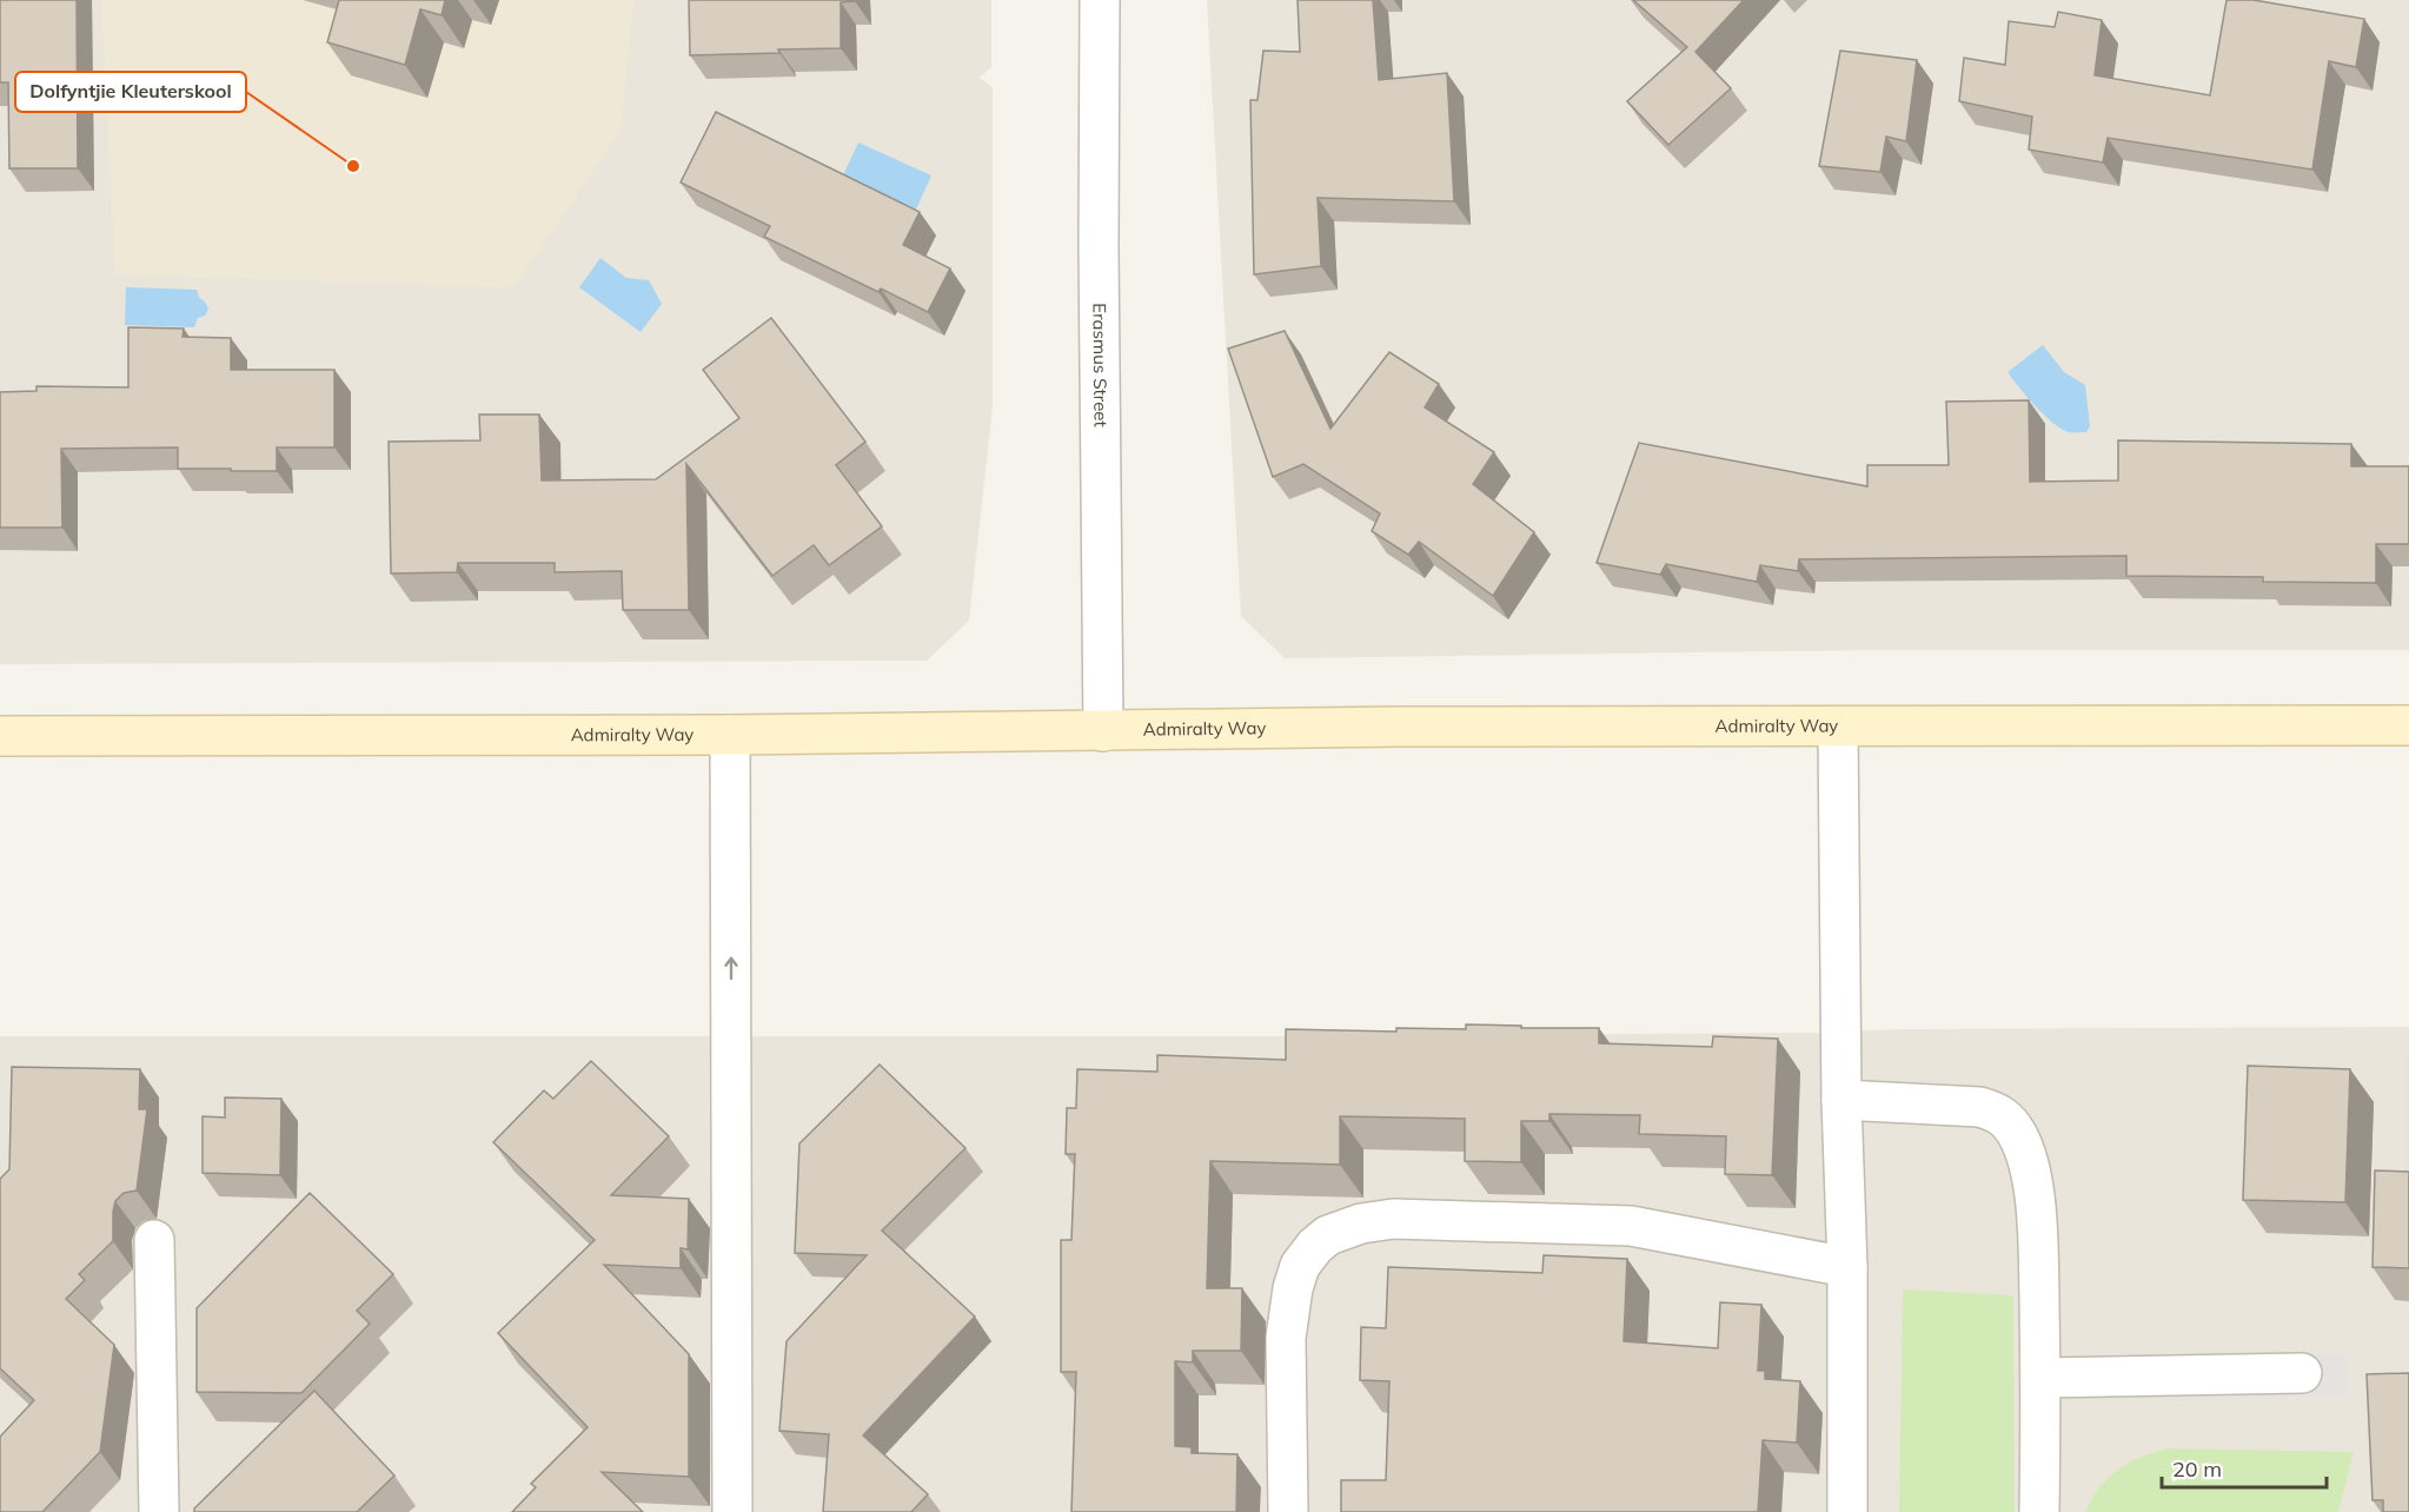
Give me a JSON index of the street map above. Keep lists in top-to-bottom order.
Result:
{
  "streets": {
    "main road": ["Admiralty Way"],
    "street": ["Erasmus Street"]
  },
  "crossings": [
    ["Erasmus Street", "Admiralty Way"]
  ],
  "places": ["Dolfyntjie Kleuterskool"],
  "scale_bar": "20 m"
}
